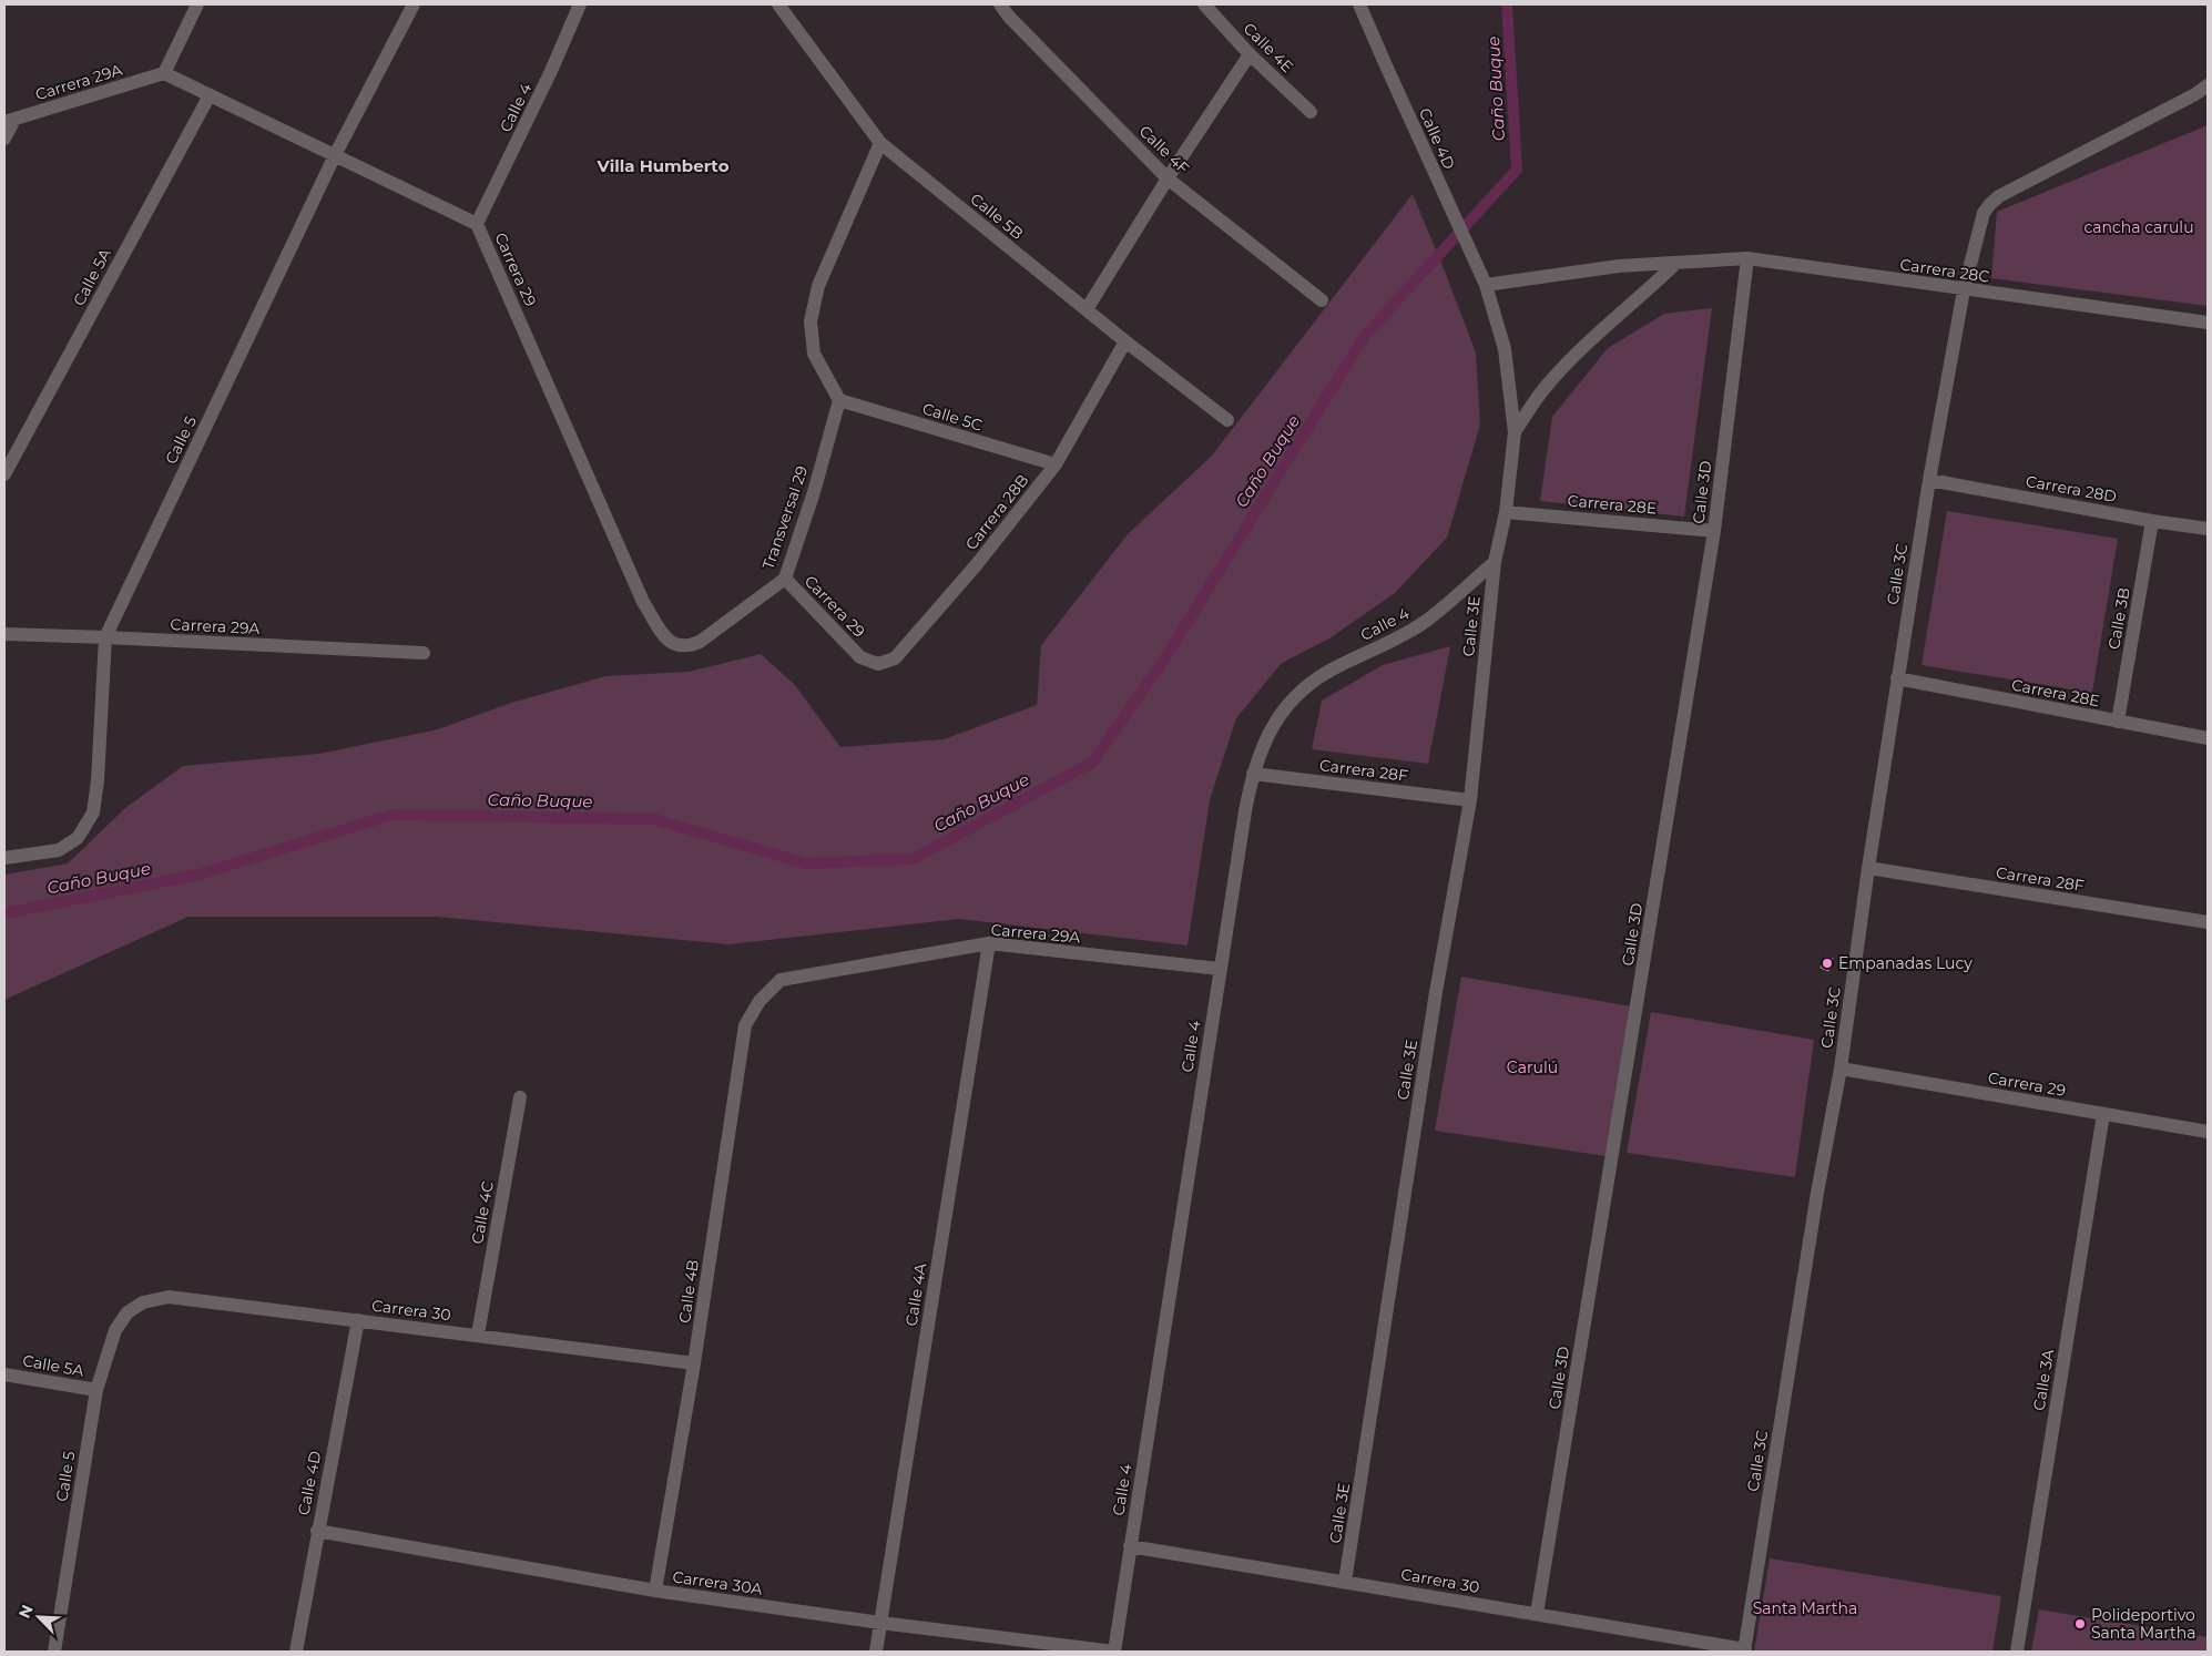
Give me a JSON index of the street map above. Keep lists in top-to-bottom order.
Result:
{
  "streets": {
    "street": [
      "Calle 4E",
      "Carrera 29A",
      "Calle 4",
      "Calle 4D",
      "Calle 4F",
      "Calle 5B",
      "Carrera 29",
      "Carrera 28C",
      "Calle 5A",
      "Calle 5C",
      "Calle 5",
      "Carrera 28D",
      "Calle 3D",
      "Carrera 28E",
      "Carrera 28B",
      "Transversal 29",
      "Calle 3C",
      "Calle 3B",
      "Calle 3E",
      "Carrera 28F",
      "Calle 4C",
      "Calle 4B",
      "Calle 4A",
      "Carrera 30",
      "Calle 3A",
      "Carrera 30A"
    ]
  },
  "crossings": [
    ["Carrera 29A", "Calle 4"],
    ["Carrera 29A", "Carrera 29"],
    ["Carrera 29A", "Calle 5"],
    ["Carrera 29A", "Calle 4B"],
    ["Carrera 29A", "Calle 4A"],
    ["Calle 4", "Carrera 29"],
    ["Calle 4", "Calle 3E"],
    ["Calle 4", "Carrera 28F"],
    ["Calle 4", "Carrera 30"],
    ["Calle 4", "Carrera 30A"],
    ["Calle 4D", "Carrera 28C"],
    ["Calle 4D", "Carrera 30"],
    ["Calle 4D", "Carrera 30A"],
    ["Calle 5B", "Carrera 28B"],
    ["Carrera 29", "Calle 5A"],
    ["Carrera 29", "Calle 5"],
    ["Carrera 29", "Carrera 28B"],
    ["Carrera 29", "Transversal 29"],
    ["Carrera 29", "Calle 3C"],
    ["Carrera 29", "Calle 3A"],
    ["Carrera 28C", "Calle 3D"],
    ["Carrera 28C", "Calle 3C"],
    ["Calle 5A", "Calle 5"],
    ["Calle 5C", "Carrera 28B"],
    ["Calle 5C", "Transversal 29"],
    ["Calle 5", "Carrera 30"],
    ["Carrera 28D", "Calle 3C"],
    ["Carrera 28D", "Calle 3B"],
    ["Calle 3D", "Carrera 28E"],
    ["Calle 3D", "Carrera 30"],
    ["Carrera 28E", "Calle 3C"],
    ["Carrera 28E", "Calle 3B"],
    ["Calle 3C", "Carrera 28F"],
    ["Calle 3C", "Carrera 30"],
    ["Calle 3E", "Carrera 28F"],
    ["Calle 3E", "Carrera 30"],
    ["Calle 4C", "Carrera 30"],
    ["Calle 4B", "Carrera 30"],
    ["Calle 4B", "Carrera 30A"],
    ["Calle 4A", "Carrera 30A"]
  ],
  "districts": ["Villa Humberto"],
  "water": ["Caño Buque"],
  "parks": ["cancha carulu", "Carulú", "Santa Martha"],
  "places": ["Empanadas Lucy", "Polideportivo Santa Martha"],
  "north": "top left"
}
